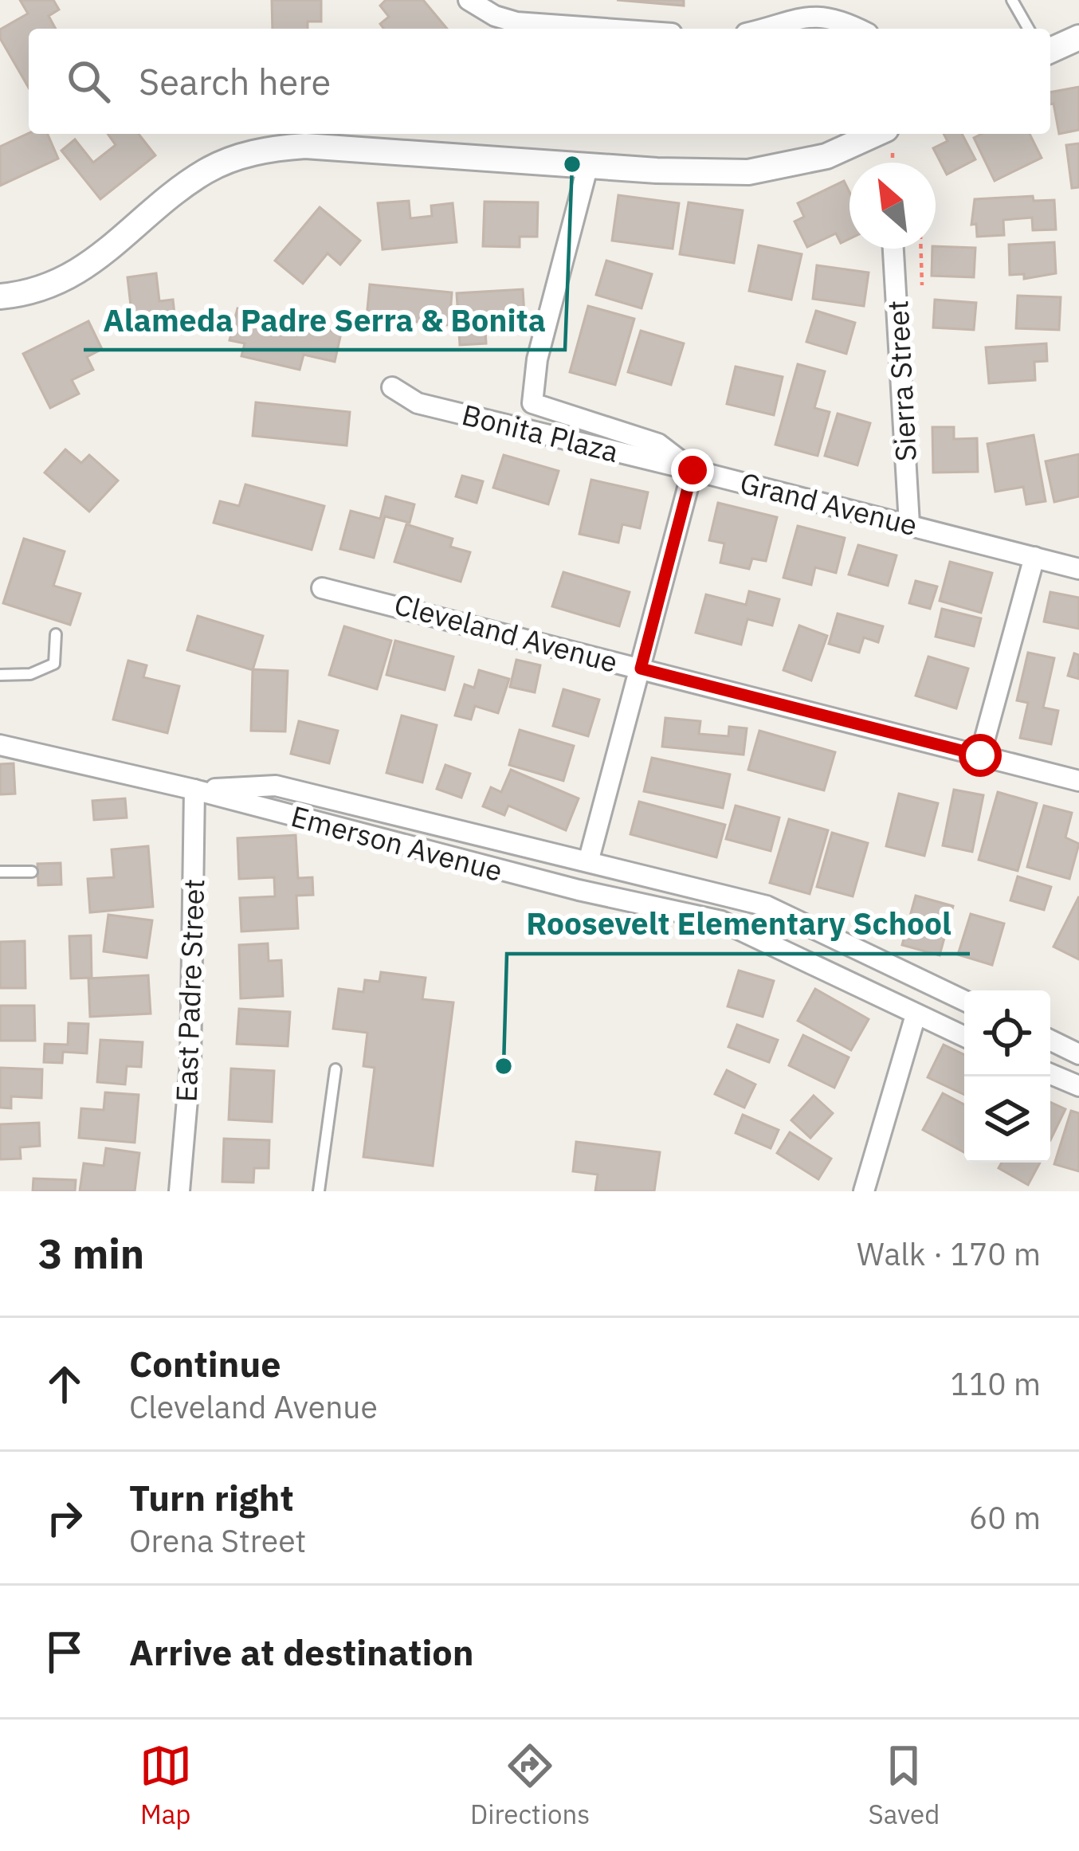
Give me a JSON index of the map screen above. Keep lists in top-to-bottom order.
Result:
{
  "streets": {
    "street": [
      "Sierra Street",
      "Bonita Plaza",
      "Grand Avenue",
      "Cleveland Avenue",
      "Emerson Avenue",
      "East Padre Street"
    ]
  },
  "crossings": [
    ["Sierra Street", "Grand Avenue"],
    ["Bonita Plaza", "Grand Avenue"],
    ["Emerson Avenue", "East Padre Street"]
  ],
  "places": ["Alameda Padre Serra & Bonita", "Roosevelt Elementary School"],
  "north": "top left",
  "page": {
    "search": "Search here",
    "heading": ["3 min", "Walk · 170 m"],
    "list": [
      ["Continue", "Cleveland Avenue", "110 m"],
      ["Turn right", "Orena Street", "60 m"],
      "Arrive at destination"
    ],
    "nav": ["Map", "Directions", "Saved"]
  }
}
